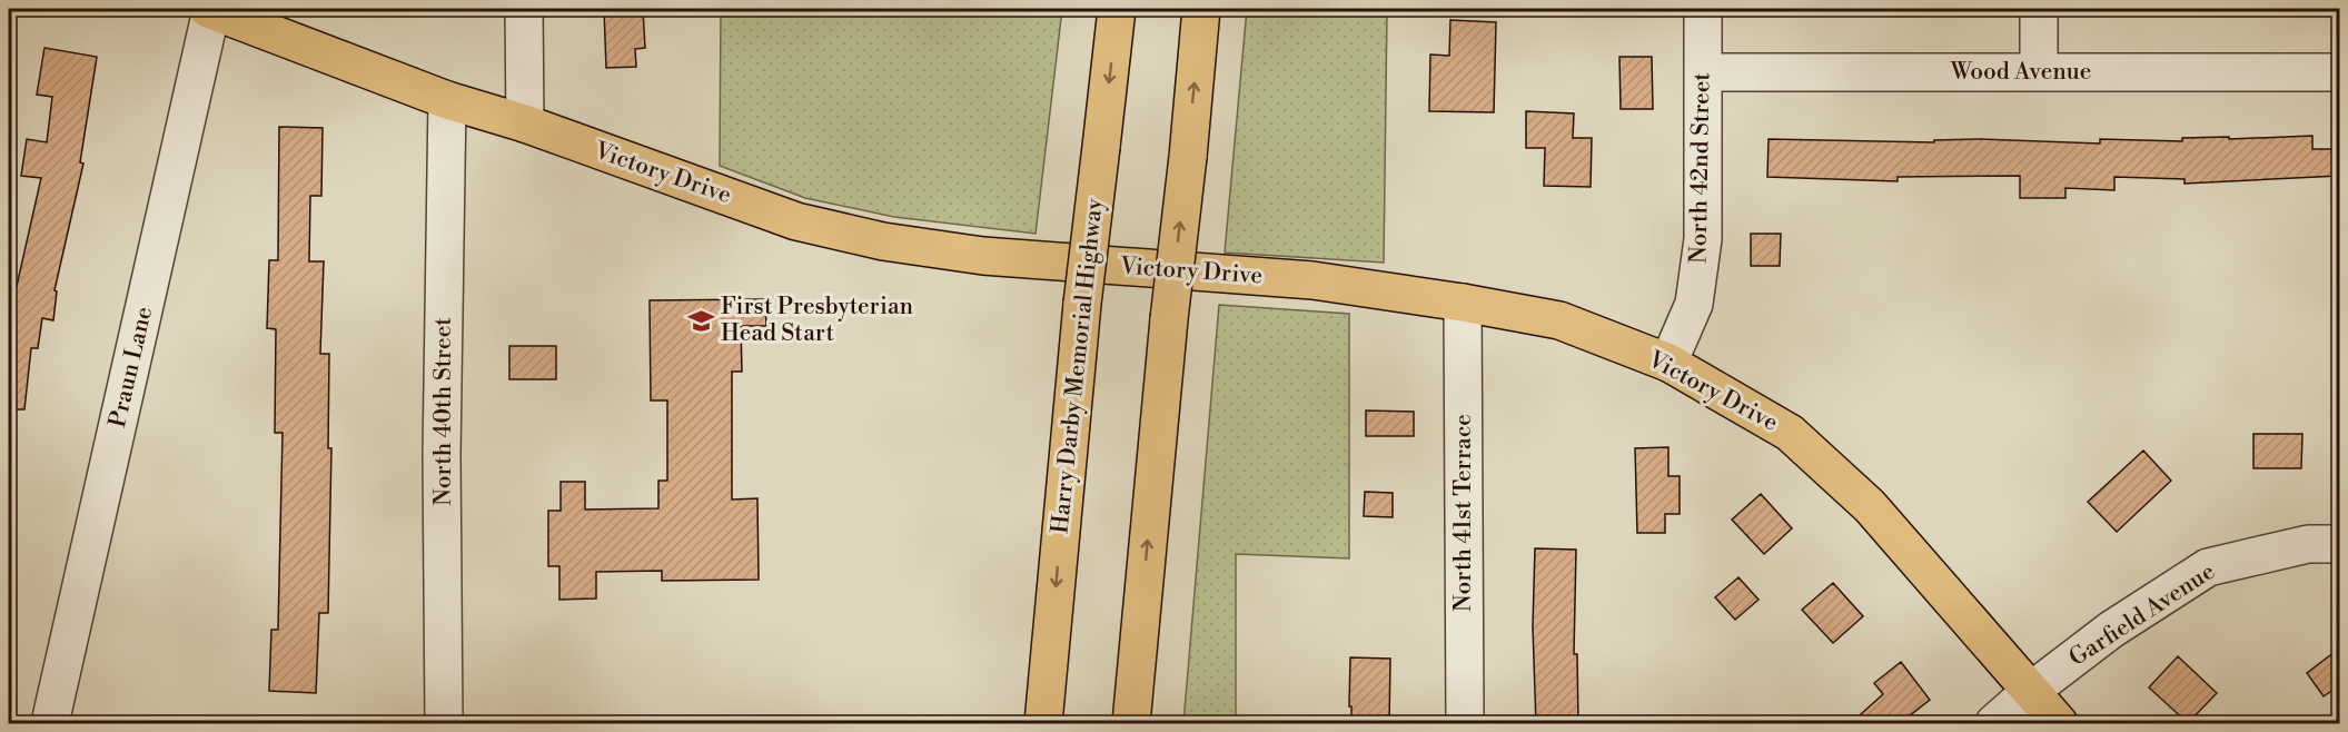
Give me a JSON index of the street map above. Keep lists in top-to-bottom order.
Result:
{
  "streets": {
    "main road": ["Victory Drive", "Harry Darby Memorial Highway"],
    "street": [
      "Wood Avenue",
      "North 42nd Street",
      "Praun Lane",
      "North 40th Street",
      "North 41st Terrace",
      "Garfield Avenue"
    ]
  },
  "crossings": [
    ["Wood Avenue", "North 42nd Street"],
    ["North 42nd Street", "Victory Drive"],
    ["Victory Drive", "Praun Lane"],
    ["Victory Drive", "North 40th Street"],
    ["Victory Drive", "North 41st Terrace"],
    ["Victory Drive", "Garfield Avenue"]
  ],
  "places": {
    "school or university": ["First Presbyterian Head Start"]
  }
}
